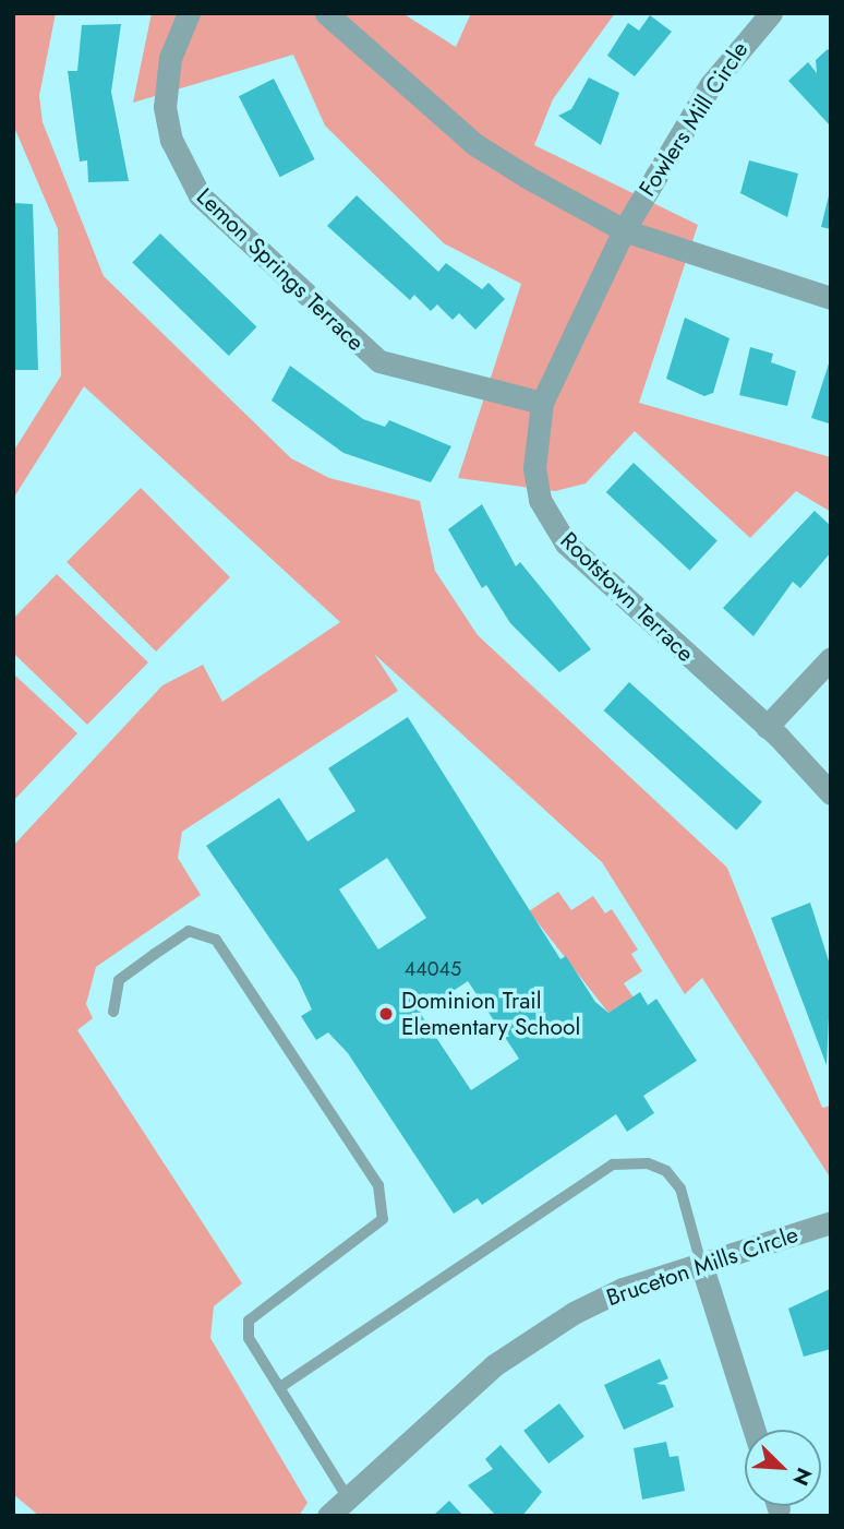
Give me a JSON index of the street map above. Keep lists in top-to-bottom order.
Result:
{
  "streets": {
    "street": [
      "Fowlers Mill Circle",
      "Lemon Springs Terrace",
      "Rootstown Terrace",
      "Bruceton Mills Circle"
    ]
  },
  "crossings": [
    ["Fowlers Mill Circle", "Rootstown Terrace"],
    ["Lemon Springs Terrace", "Rootstown Terrace"]
  ],
  "places": ["Dominion Trail Elementary School"],
  "house_numbers": ["44045"],
  "north": "bottom right"
}
